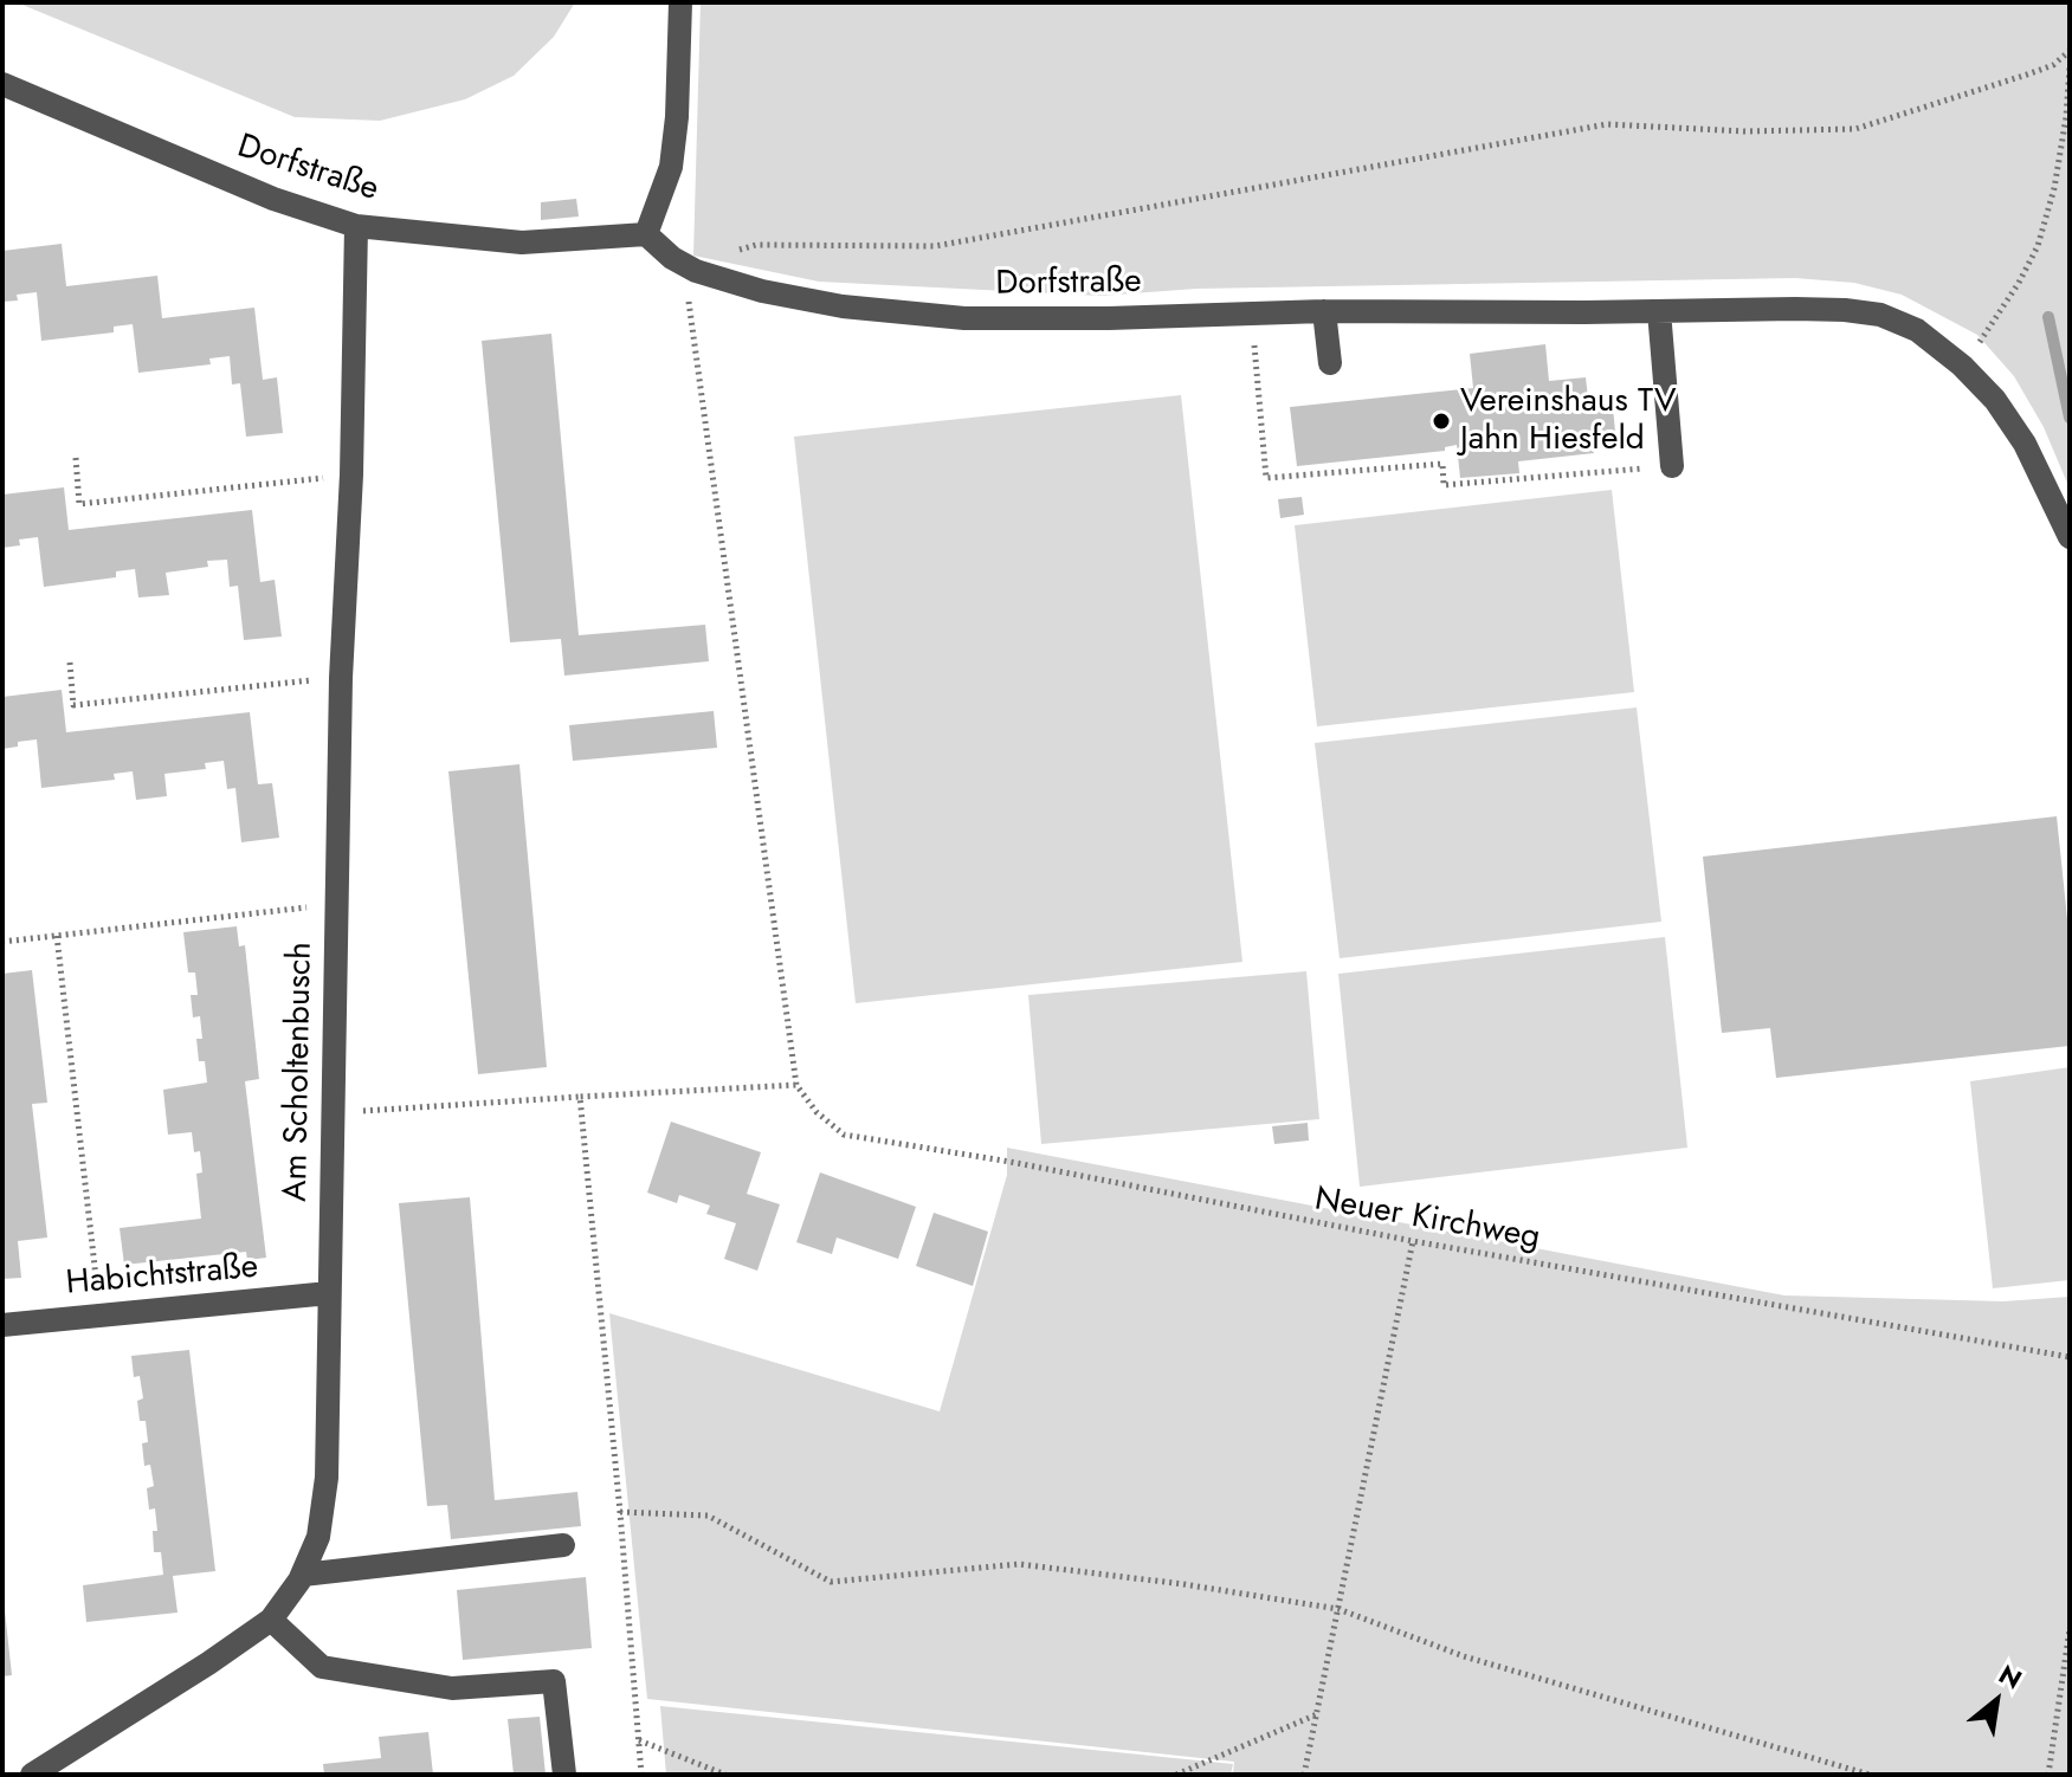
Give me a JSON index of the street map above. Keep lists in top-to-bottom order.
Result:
{
  "streets": {
    "street": ["Dorfstraße", "Am Scholtenbusch", "Habichtstraße"],
    "path": ["Neuer Kirchweg"]
  },
  "crossings": [
    ["Dorfstraße", "Am Scholtenbusch"],
    ["Am Scholtenbusch", "Habichtstraße"]
  ],
  "places": ["Vereinshaus TV Jahn Hiesfeld"],
  "north": "top right"
}
